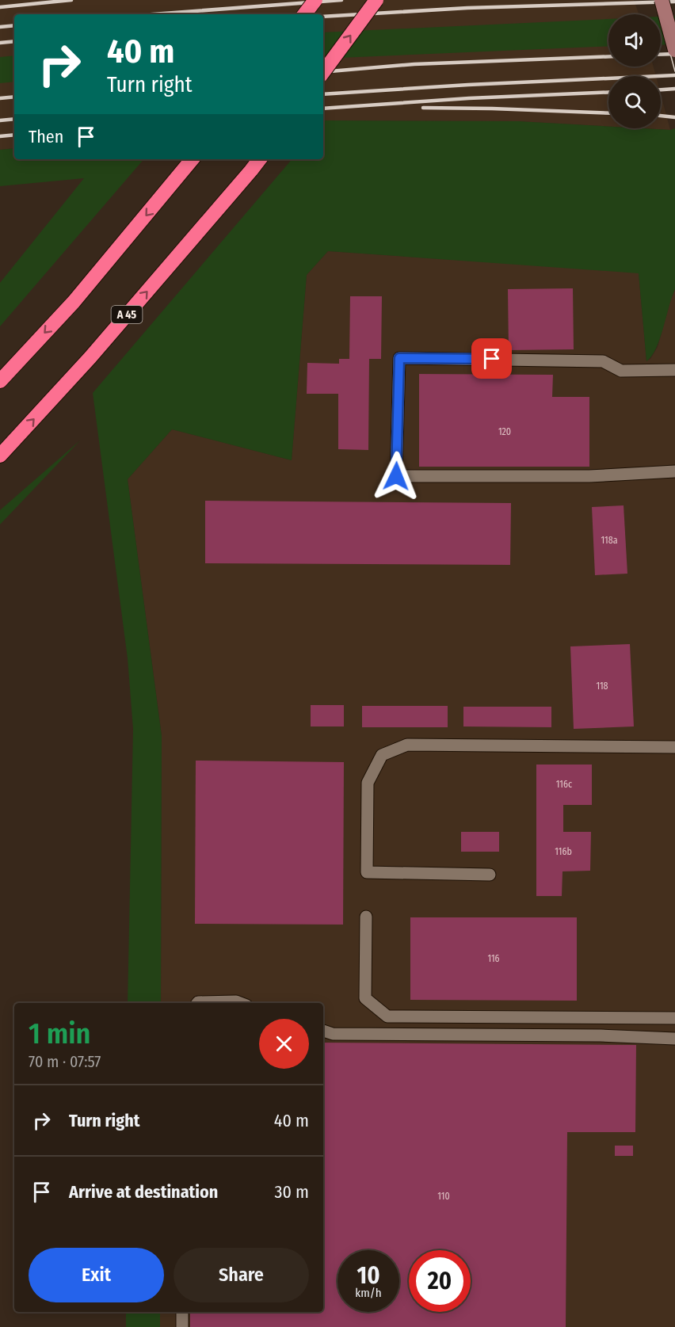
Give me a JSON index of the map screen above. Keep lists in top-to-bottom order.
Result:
{
  "streets": {
    "highway": ["A 45"]
  },
  "house_numbers": [
    "120",
    "118a",
    "118",
    "116c",
    "116b",
    "116",
    "110"
  ],
  "page": {
    "turn": ["40 m", "Turn right"],
    "then": "Then",
    "heading": ["1 min", "70 m · 07:57"],
    "list": [
      {
        "name": "Turn right",
        "value": "40 m"
      },
      {
        "name": "Arrive at destination",
        "value": "30 m"
      }
    ],
    "buttons": ["Exit", "Share"],
    "speed": "10 km/h",
    "limit": "20"
  }
}
